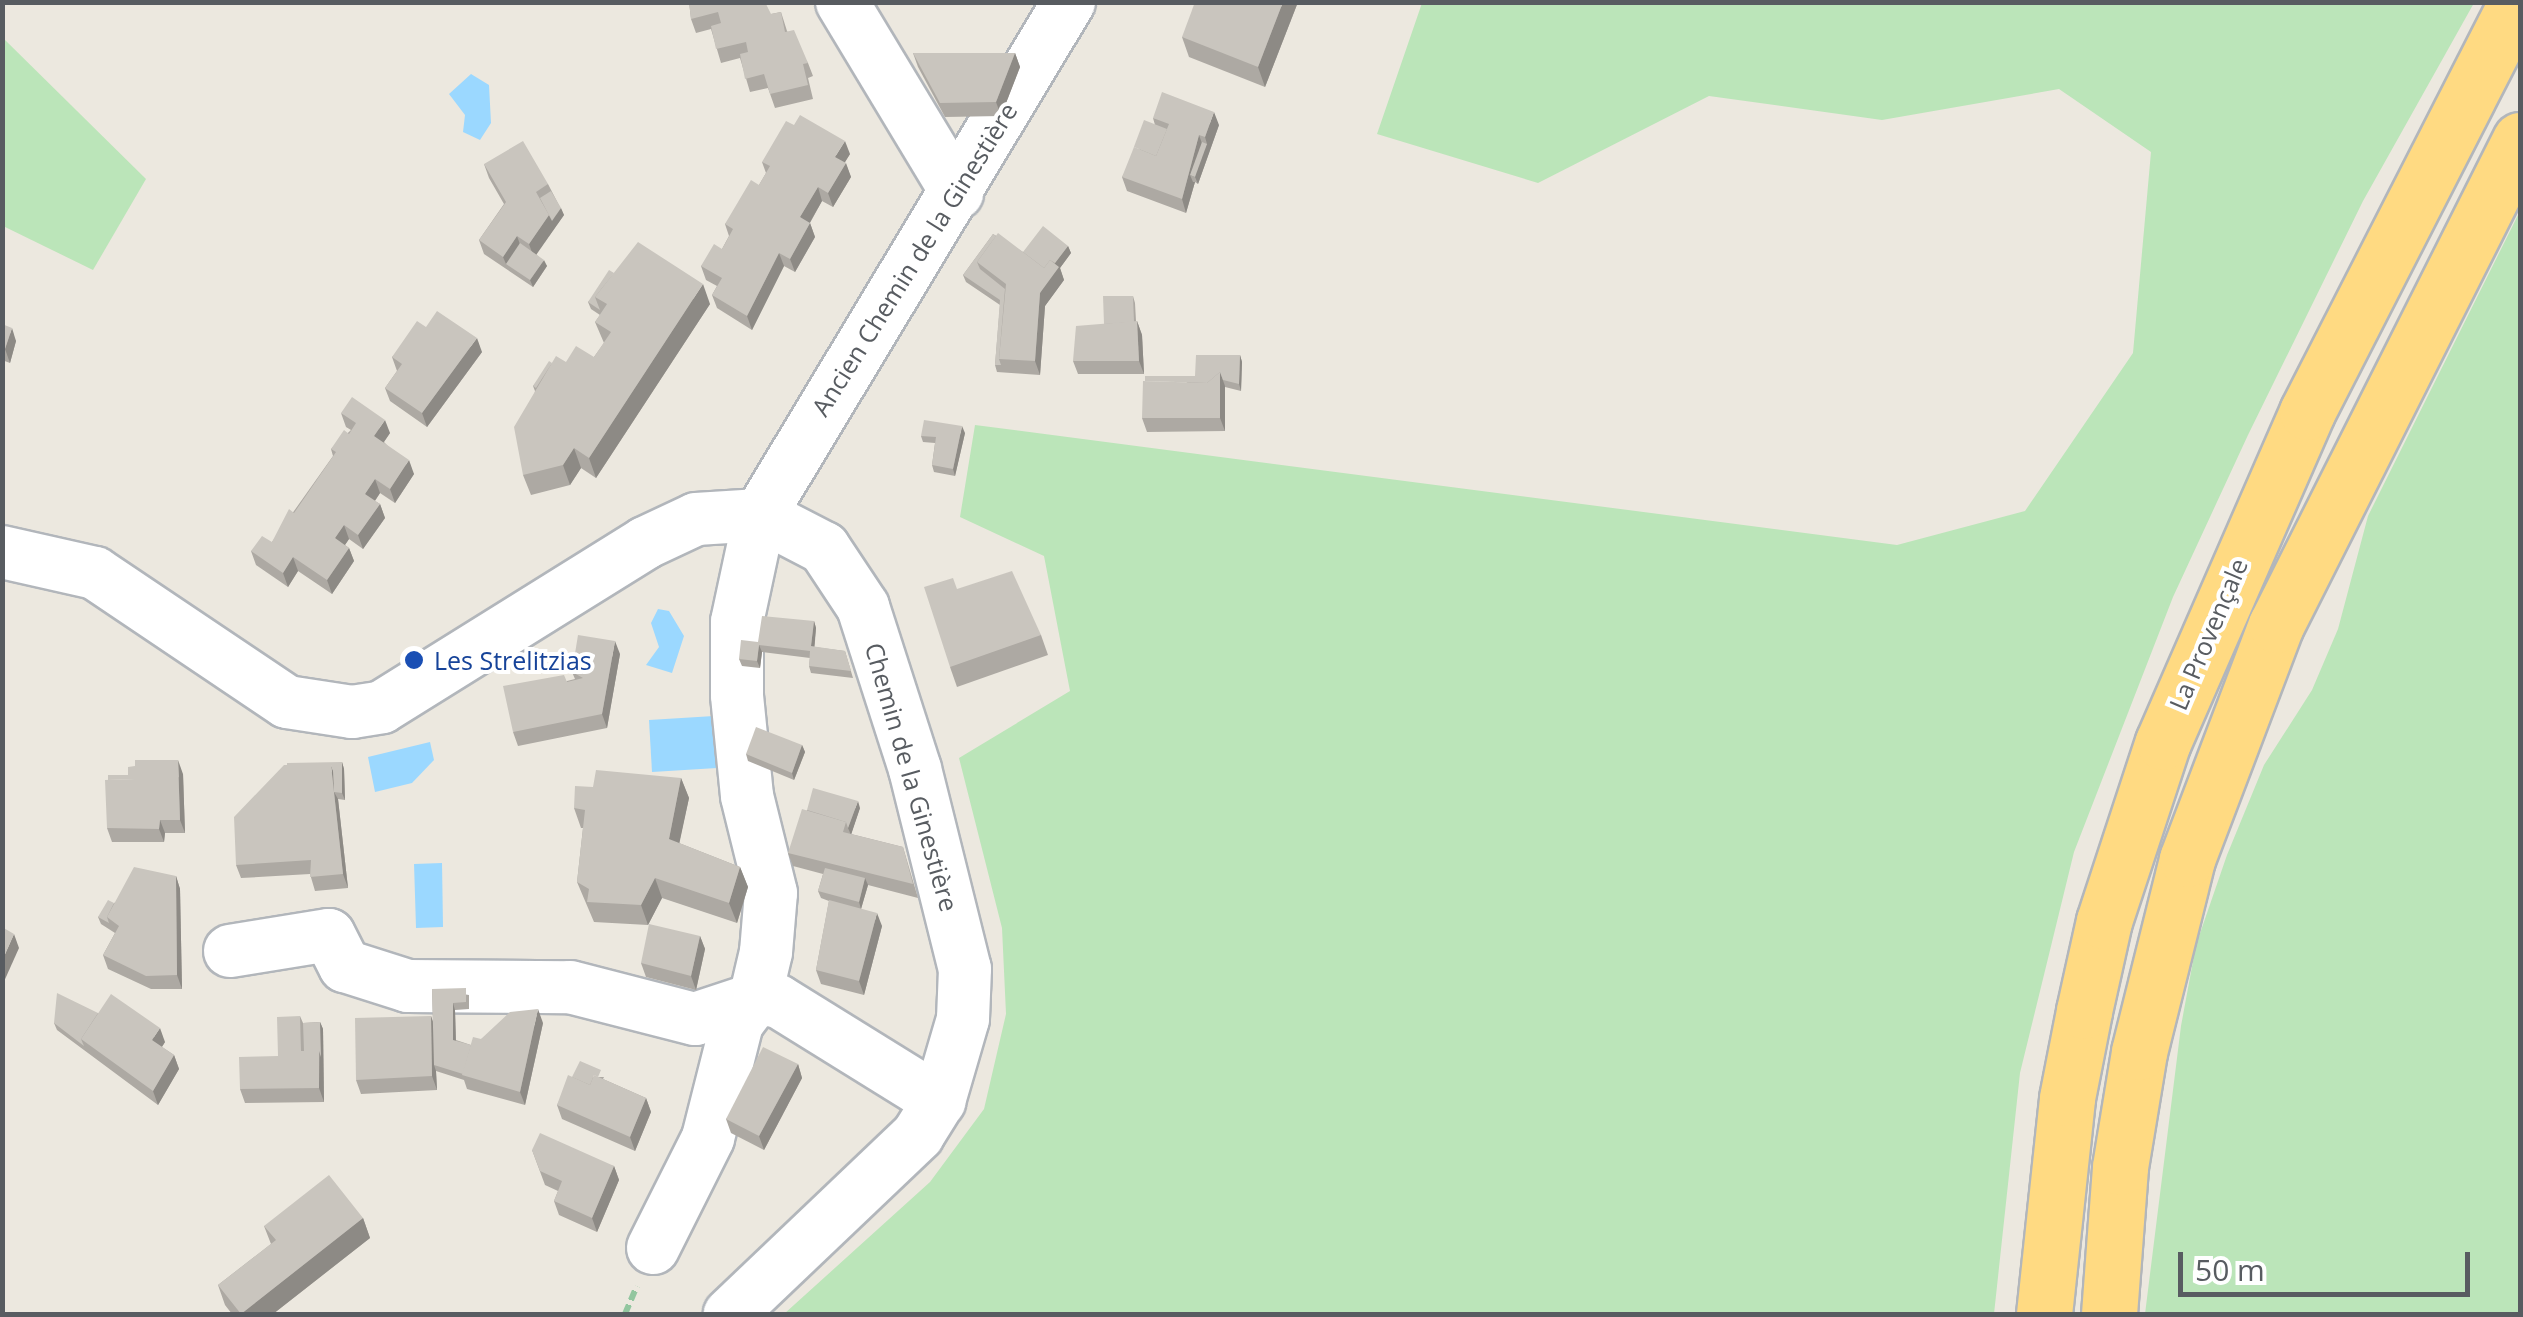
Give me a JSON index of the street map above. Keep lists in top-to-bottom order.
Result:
{
  "streets": {
    "highway": ["La Provençale"],
    "street": ["Ancien Chemin de la Ginestière", "Chemin de la Ginestière"]
  },
  "crossings": [
    ["Ancien Chemin de la Ginestière", "Chemin de la Ginestière"]
  ],
  "places": ["Les Strelitzias"],
  "scale_bar": "50 m"
}
